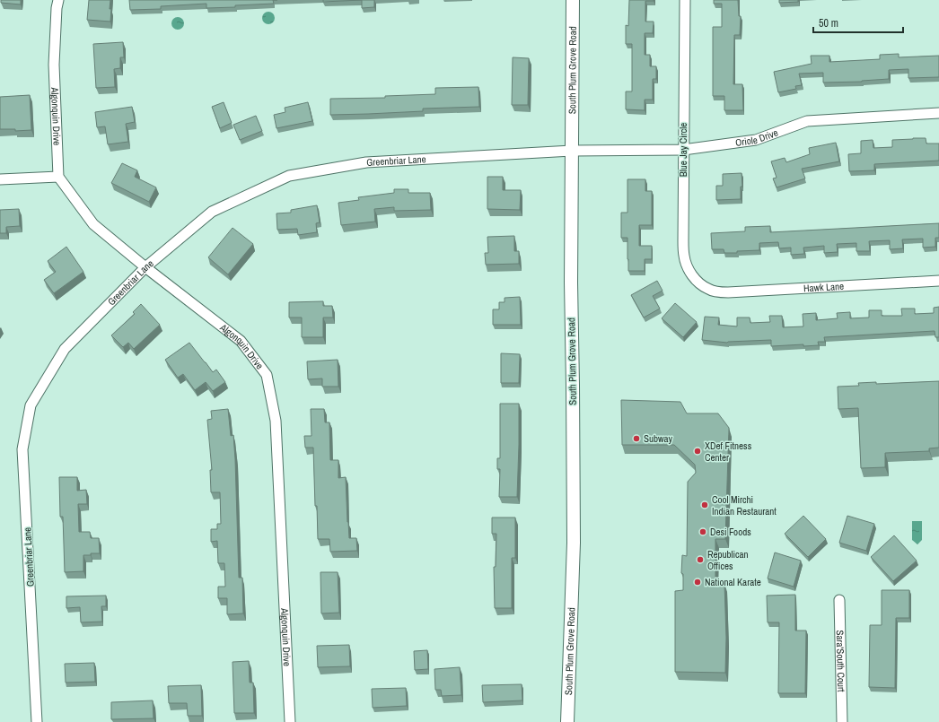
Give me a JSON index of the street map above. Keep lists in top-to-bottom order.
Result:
{
  "streets": {
    "street": [
      "South Plum Grove Road",
      "Algonquin Drive",
      "Oriole Drive",
      "Blue Jay Circle",
      "Greenbriar Lane",
      "Hawk Lane",
      "Sara'South Court"
    ]
  },
  "crossings": [
    ["South Plum Grove Road", "Oriole Drive"],
    ["South Plum Grove Road", "Greenbriar Lane"],
    ["Algonquin Drive", "Greenbriar Lane"],
    ["Oriole Drive", "Blue Jay Circle"],
    ["Oriole Drive", "Greenbriar Lane"],
    ["Blue Jay Circle", "Hawk Lane"]
  ],
  "places": [
    "Subway",
    "XDef Fitness Center",
    "Cool Mirchi Indian Restaurant",
    "Desi Foods",
    "Republican Offices",
    "National Karate"
  ],
  "scale_bar": "50 m"
}
